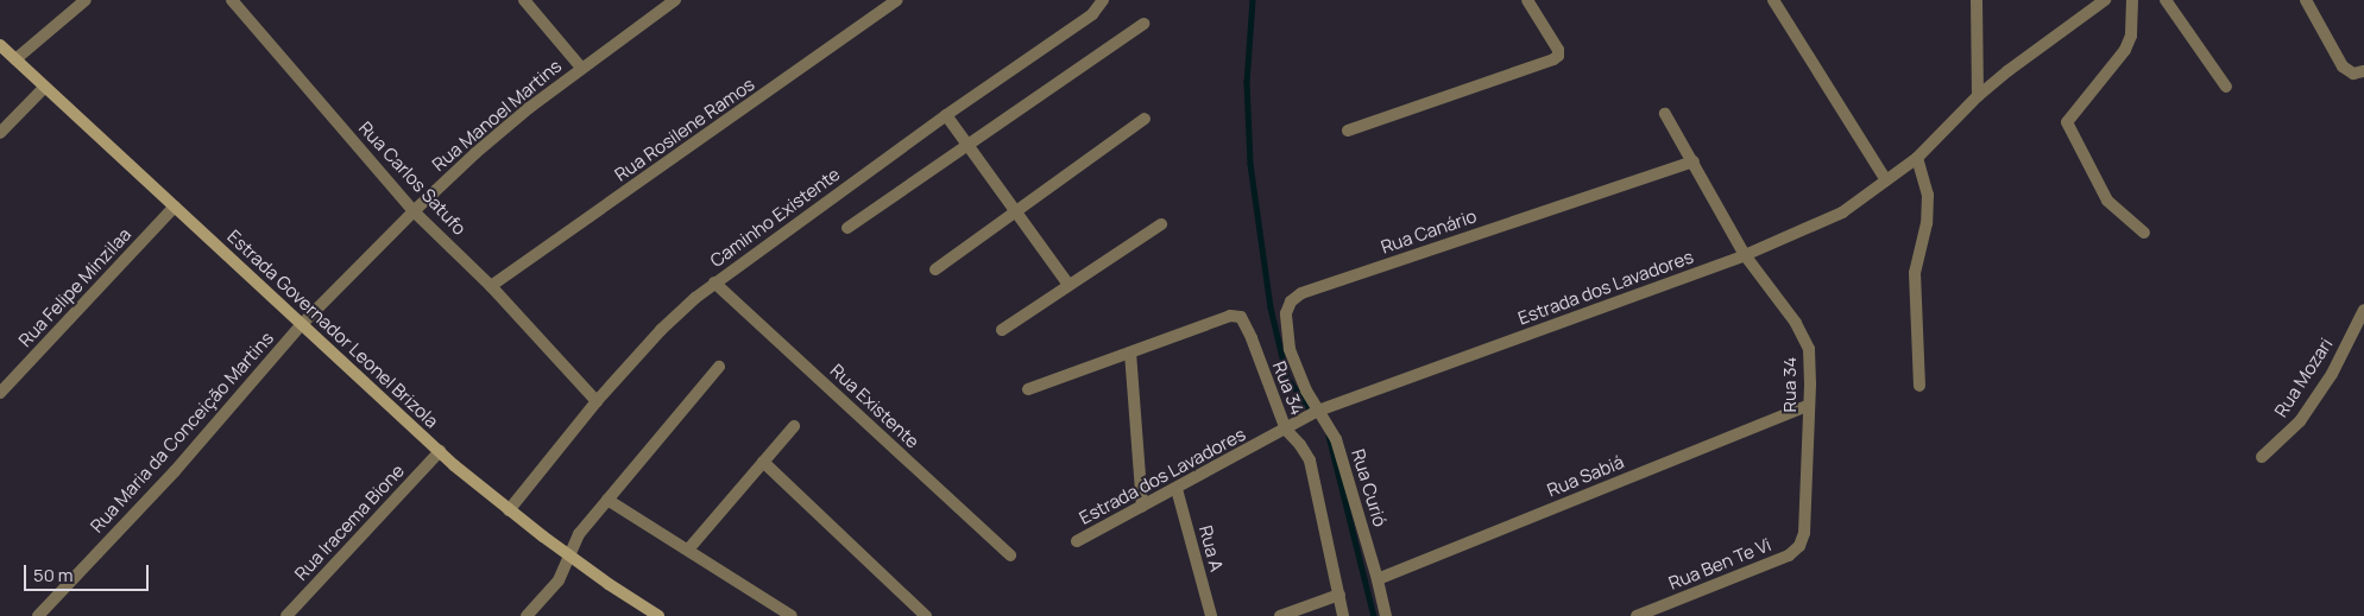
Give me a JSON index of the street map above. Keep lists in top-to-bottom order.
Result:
{
  "streets": {
    "main road": ["Estrada Governador Leonel Brizola"],
    "street": [
      "Rua Manoel Martins",
      "Rua Rosilene Ramos",
      "Rua Carlos Satufo",
      "Caminho Existente",
      "Rua Canário",
      "Rua Felipe Minzilaa",
      "Estrada dos Lavadores",
      "Rua Mozari",
      "Rua 34",
      "Rua Existente",
      "Rua Maria da Conceição Martins",
      "Rua Sabiá",
      "Rua Curió",
      "Rua Iracema Bione",
      "Rua A",
      "Rua Ben Te Vi"
    ]
  },
  "crossings": [
    ["Rua Manoel Martins", "Rua Carlos Satufo"],
    ["Rua Manoel Martins", "Estrada Governador Leonel Brizola"],
    ["Rua Manoel Martins", "Rua Maria da Conceição Martins"],
    ["Rua Rosilene Ramos", "Rua Carlos Satufo"],
    ["Rua Carlos Satufo", "Caminho Existente"],
    ["Caminho Existente", "Estrada Governador Leonel Brizola"],
    ["Caminho Existente", "Rua Existente"],
    ["Rua Canário", "Estrada dos Lavadores"],
    ["Rua Canário", "Rua Curió"],
    ["Rua Felipe Minzilaa", "Estrada Governador Leonel Brizola"],
    ["Estrada dos Lavadores", "Rua 34"],
    ["Estrada dos Lavadores", "Rua Curió"],
    ["Estrada dos Lavadores", "Rua A"],
    ["Estrada Governador Leonel Brizola", "Rua Maria da Conceição Martins"],
    ["Estrada Governador Leonel Brizola", "Rua Iracema Bione"],
    ["Rua 34", "Rua Sabiá"],
    ["Rua 34", "Rua Ben Te Vi"],
    ["Rua Sabiá", "Rua Curió"]
  ],
  "scale_bar": "50 m"
}
